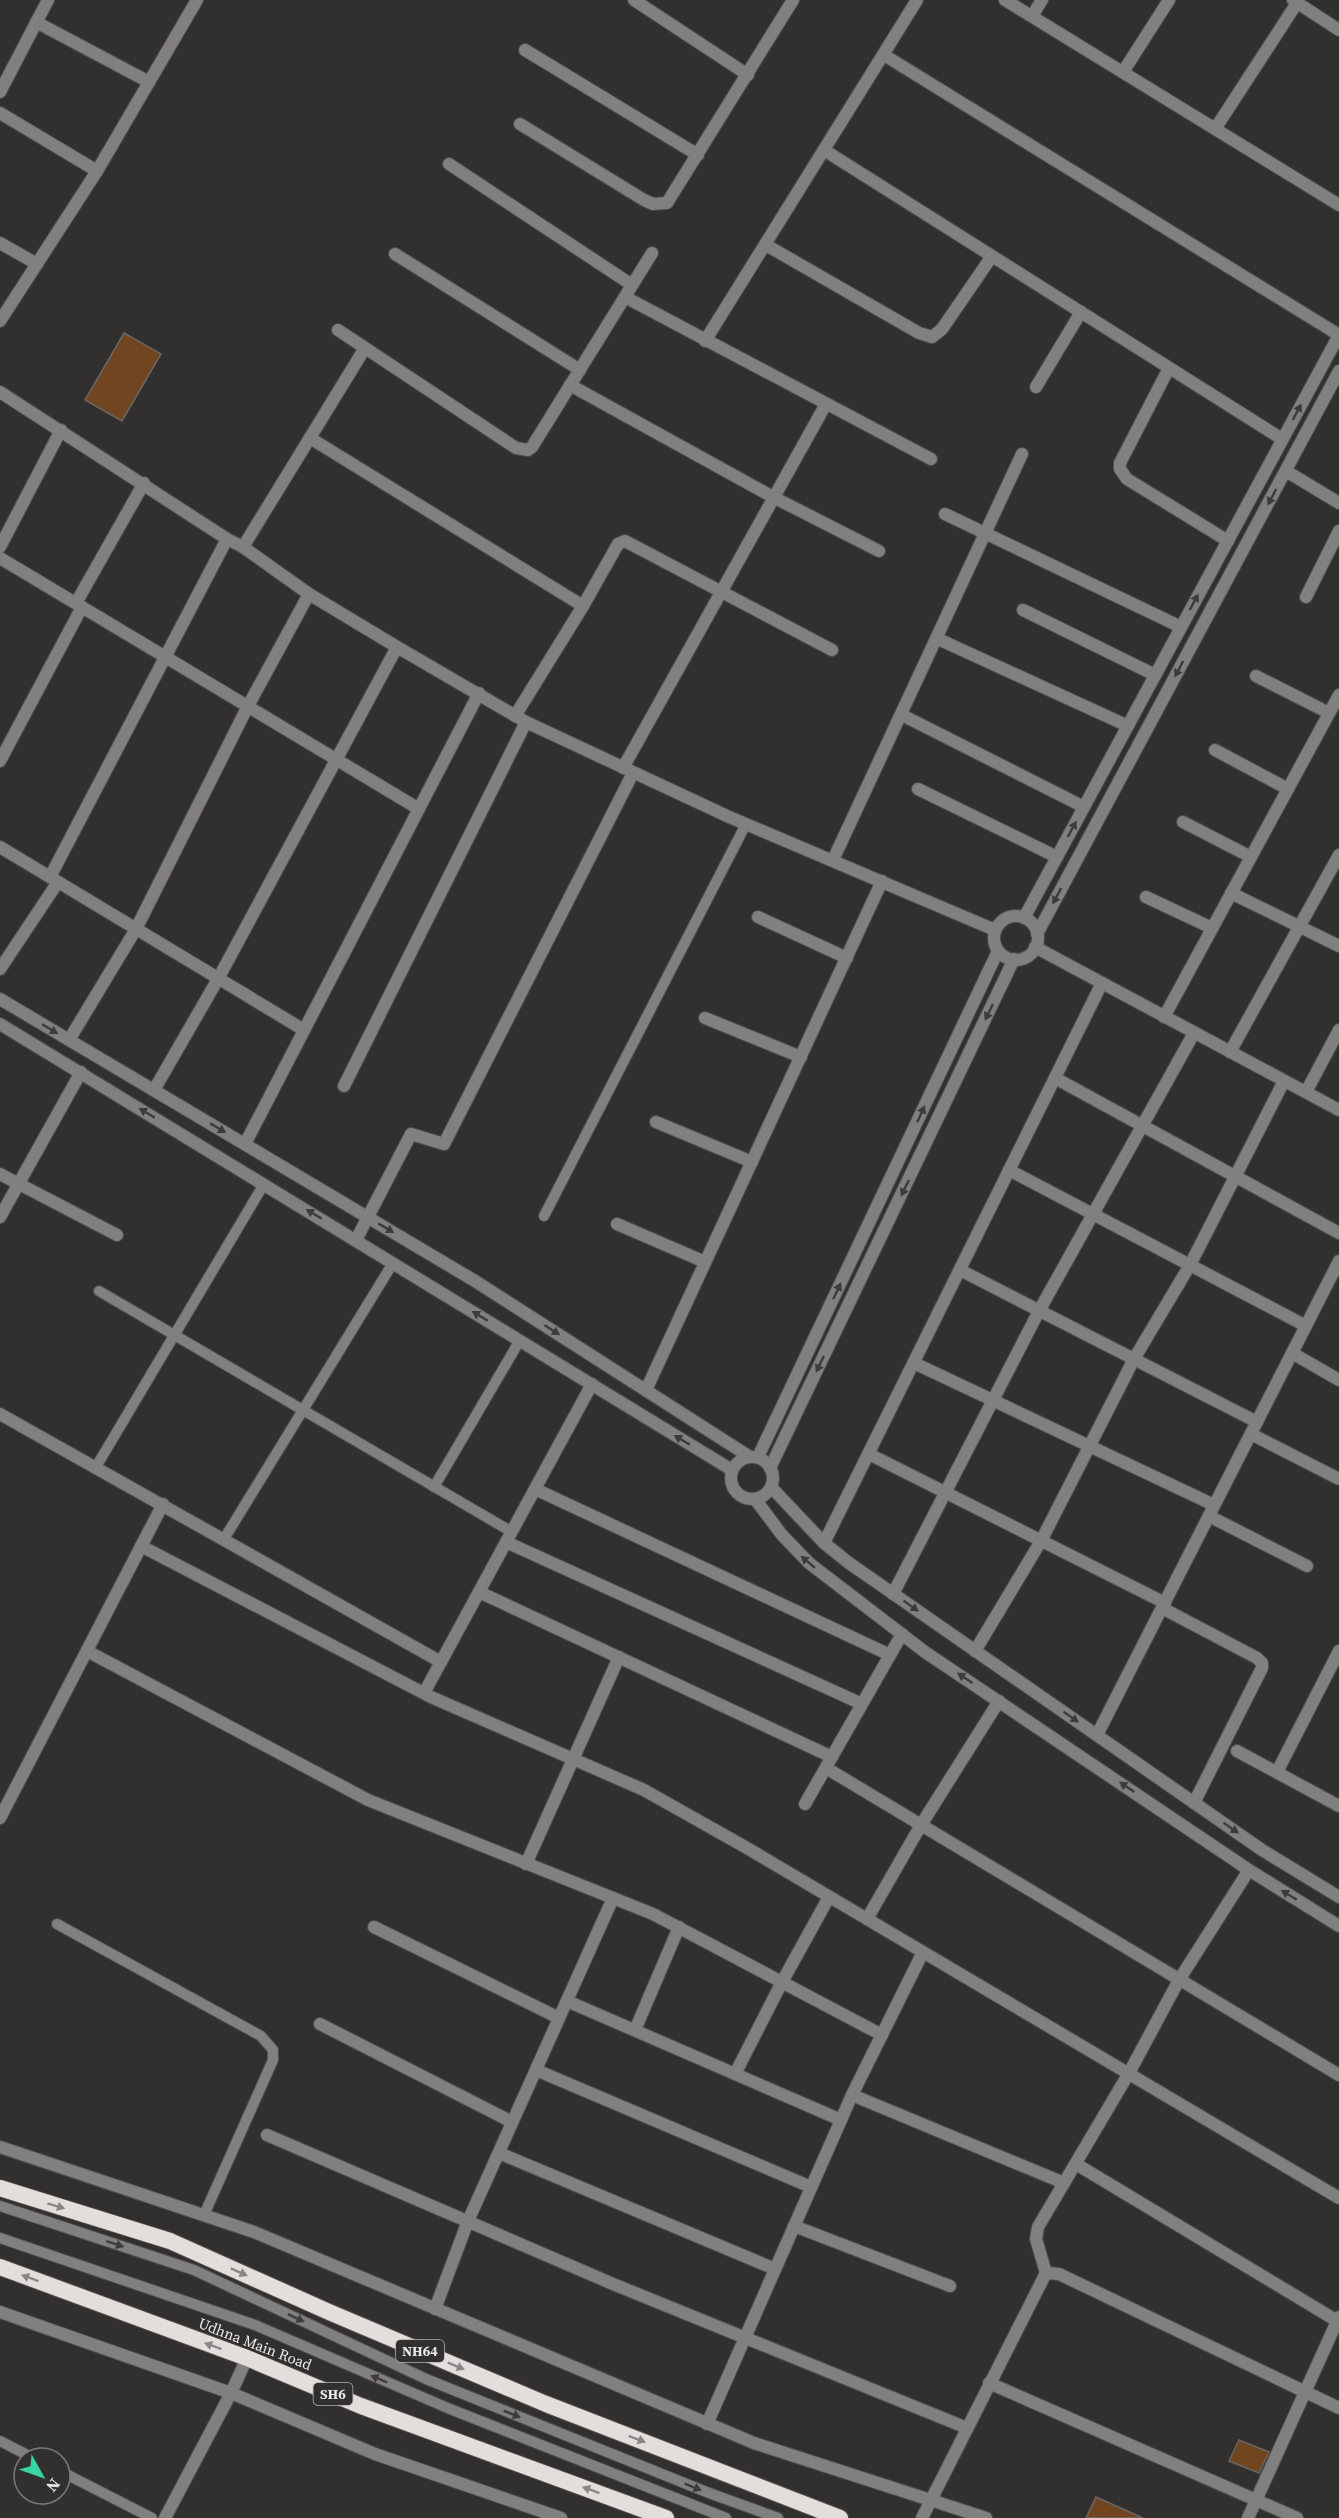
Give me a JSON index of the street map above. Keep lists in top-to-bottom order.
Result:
{
  "streets": {
    "highway": ["Udhna Main Road", "NH64", "SH6"]
  },
  "north": "bottom right"
}
